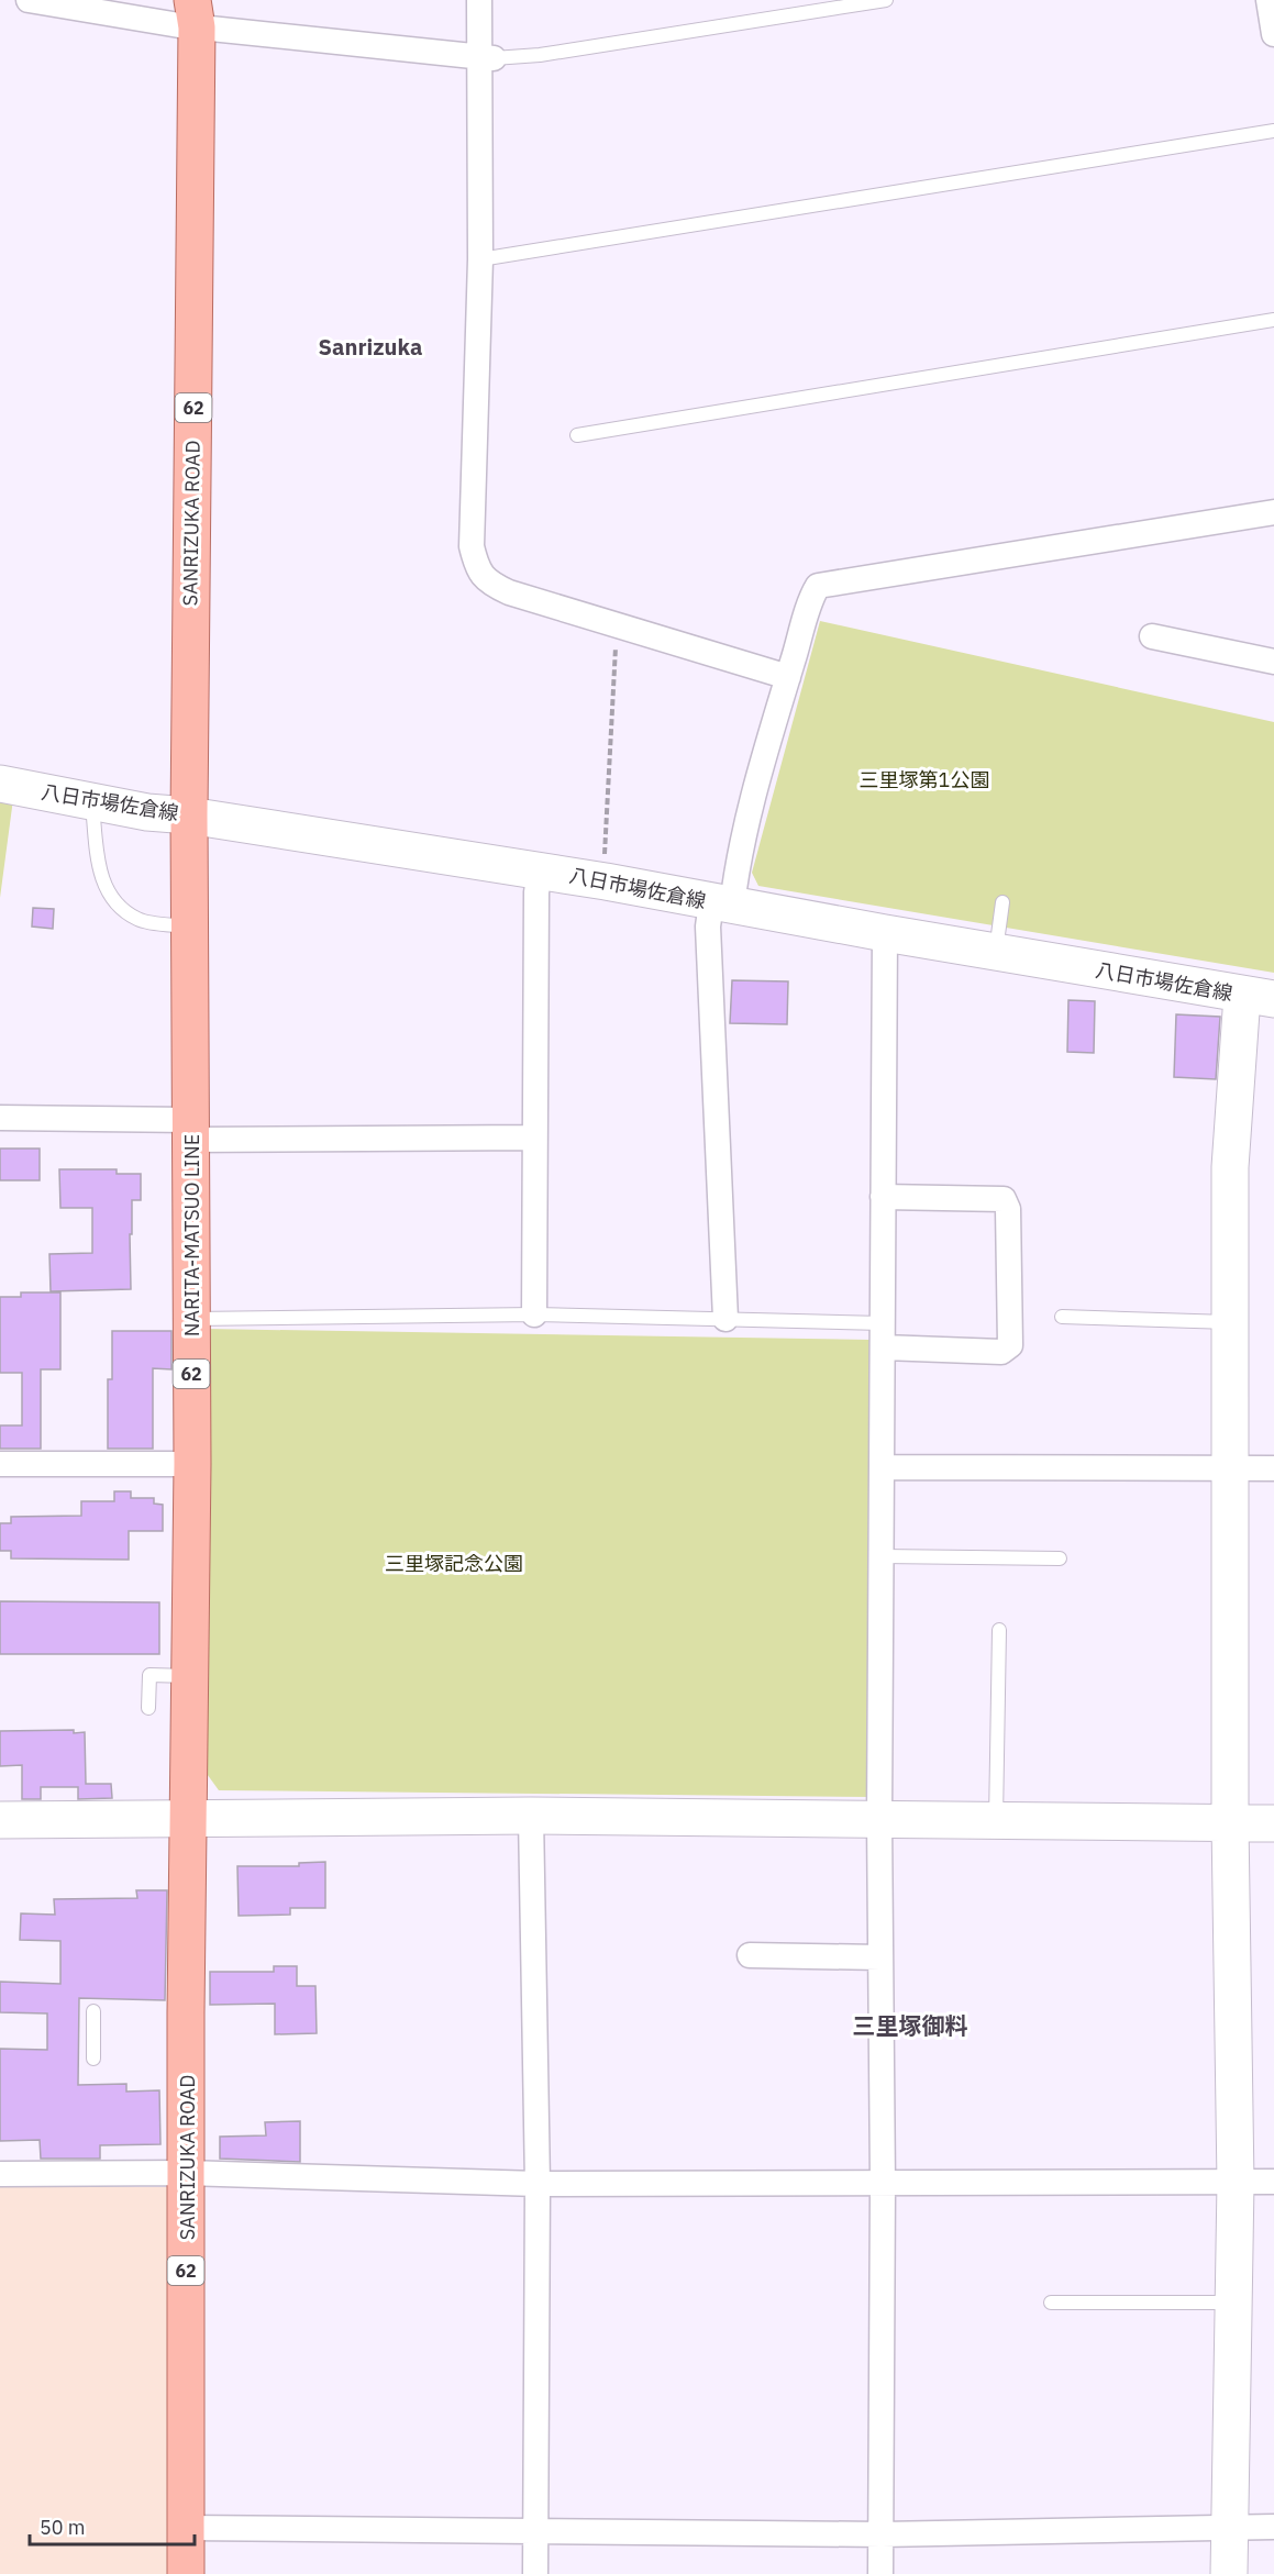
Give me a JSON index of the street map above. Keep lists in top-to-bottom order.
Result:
{
  "streets": {
    "main road": ["62", "SANRIZUKA ROAD", "NARITA-MATSUO LINE"],
    "street": ["八日市場佐倉線"]
  },
  "crossings": [
    ["SANRIZUKA ROAD", "八日市場佐倉線"],
    ["SANRIZUKA ROAD", "NARITA-MATSUO LINE"]
  ],
  "districts": ["Sanrizuka", "三里塚御料"],
  "parks": ["三里塚第1公園", "三里塚記念公園"],
  "scale_bar": "50 m"
}
